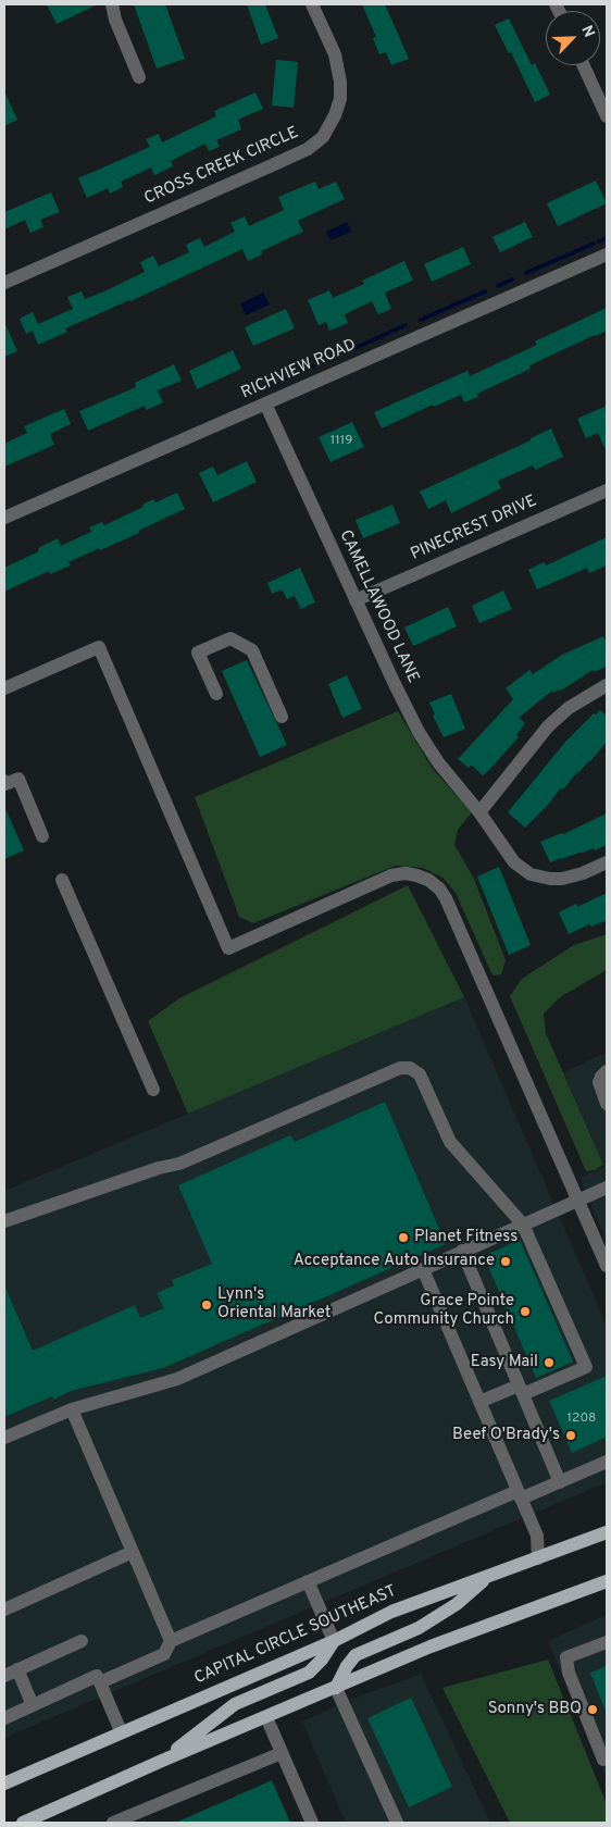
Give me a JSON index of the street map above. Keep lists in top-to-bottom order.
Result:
{
  "streets": {
    "main road": ["CAPITAL CIRCLE SOUTHEAST"],
    "street": [
      "CROSS CREEK CIRCLE",
      "RICHVIEW ROAD",
      "PINECREST DRIVE",
      "CAMELLAWOOD LANE"
    ]
  },
  "crossings": [
    ["RICHVIEW ROAD", "CAMELLAWOOD LANE"],
    ["PINECREST DRIVE", "CAMELLAWOOD LANE"]
  ],
  "places": [
    "Planet Fitness",
    "Acceptance Auto Insurance",
    "Lynn's Oriental Market",
    "Grace Pointe Community Church",
    "Easy Mail",
    "Beef O'Brady's",
    "Sonny's BBQ"
  ],
  "house_numbers": ["1119", "1208"],
  "north": "top right"
}
